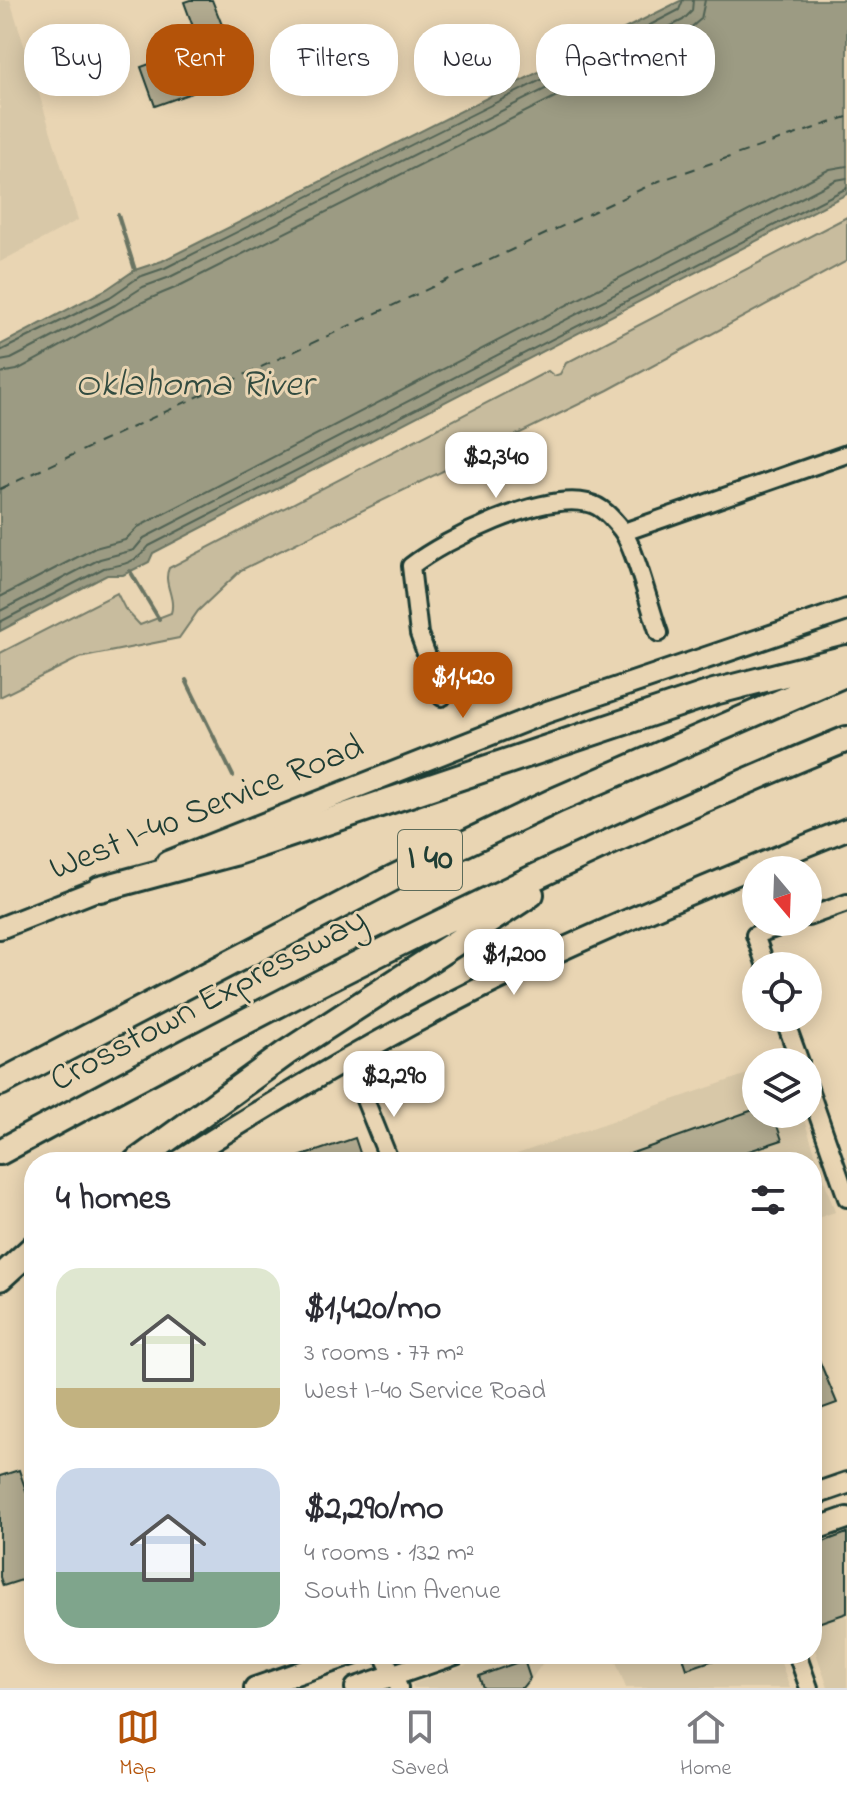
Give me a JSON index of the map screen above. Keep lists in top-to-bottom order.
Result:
{
  "streets": {
    "highway": ["I 40", "Crosstown Expressway"],
    "main road": ["West I-40 Service Road"]
  },
  "water": ["Oklahoma River"],
  "north": "bottom",
  "page": {
    "chip": [
      "Buy",
      "Rent",
      "Filters",
      "New",
      "Apartment"
    ],
    "price": [
      "$2,340",
      "$1,420",
      "$1,200",
      "$2,290"
    ],
    "heading": "4 homes",
    "list": [
      {
        "name": "$1,420/mo",
        "note": "3 rooms · 77 m² · West I-40 Service Road"
      },
      {
        "name": "$2,290/mo",
        "note": "4 rooms · 132 m² · South Linn Avenue"
      }
    ],
    "tabs": ["Map", "Saved", "Home"]
  }
}
